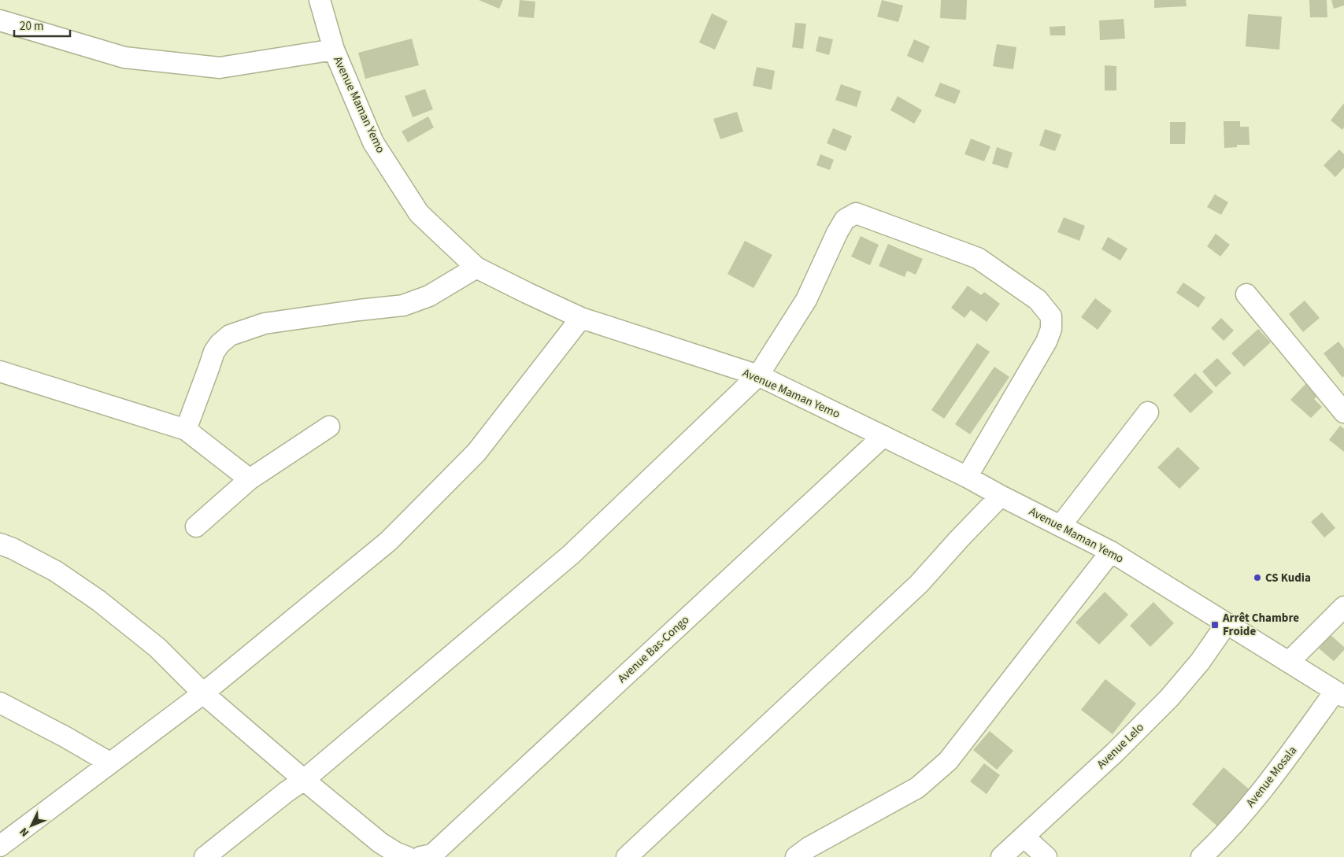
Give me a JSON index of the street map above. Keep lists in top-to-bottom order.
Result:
{
  "streets": {
    "street": [
      "Avenue Maman Yemo",
      "Avenue Bas-Congo",
      "Avenue Lelo",
      "Avenue Mosala"
    ]
  },
  "crossings": [
    ["Avenue Maman Yemo", "Avenue Bas-Congo"],
    ["Avenue Maman Yemo", "Avenue Lelo"],
    ["Avenue Maman Yemo", "Avenue Mosala"]
  ],
  "places": {
    "other": ["CS Kudia"],
    "transit": ["Arrêt Chambre Froide"]
  },
  "scale_bar": "20 m",
  "north": "bottom left"
}
